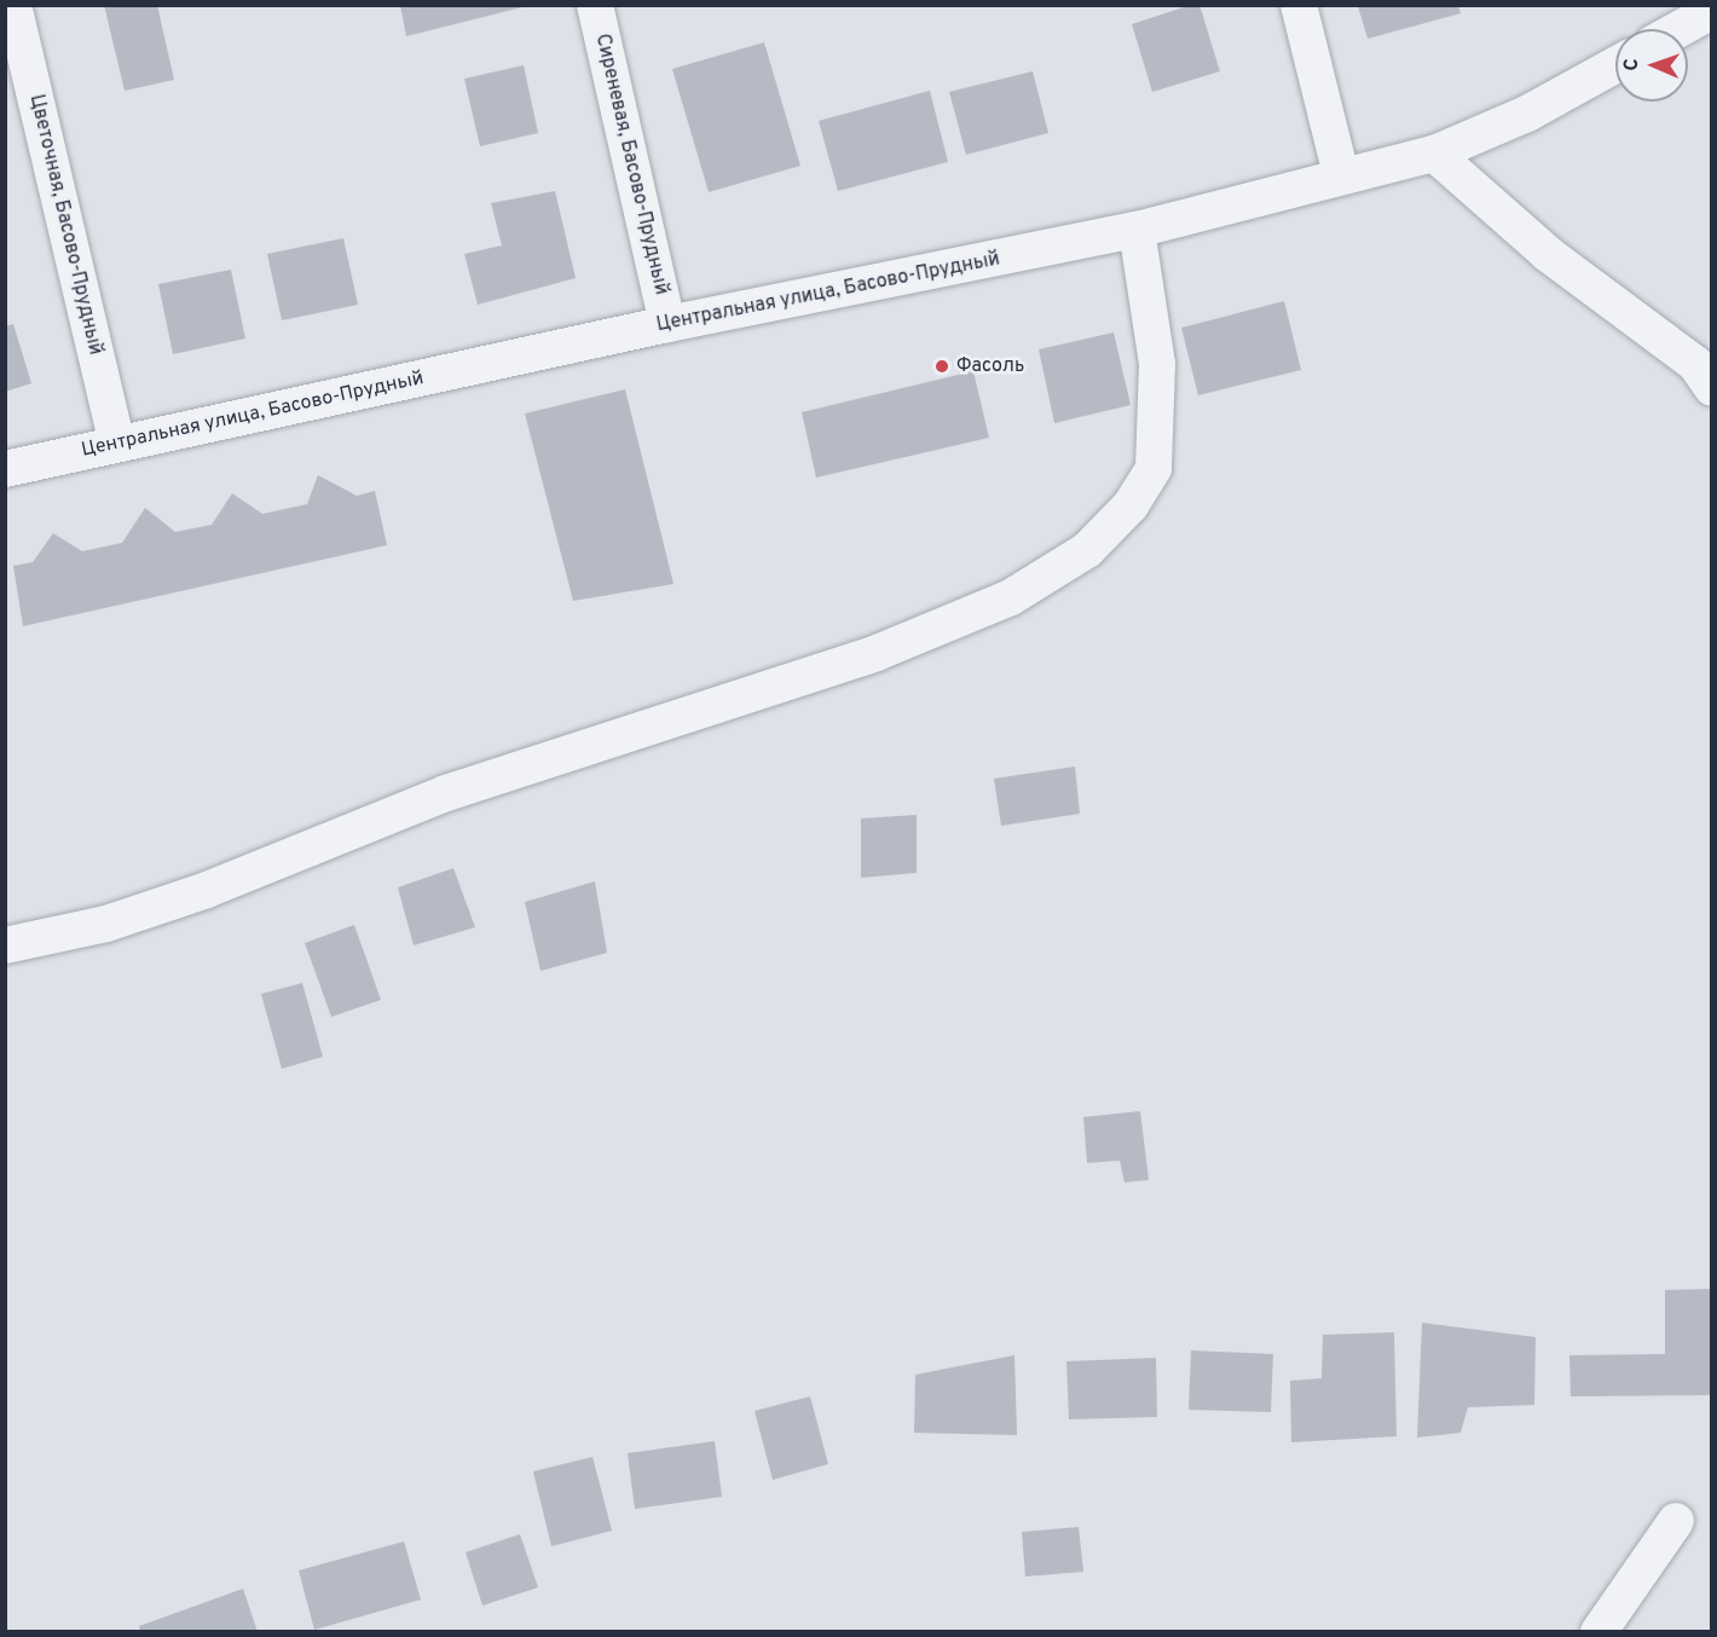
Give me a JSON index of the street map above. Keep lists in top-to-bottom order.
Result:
{
  "streets": {
    "street": ["Сиреневая, Басово-Прудный", "Цветочная, Басово-Прудный", "Центральная улица, Басово-Прудный"]
  },
  "crossings": [
    ["Сиреневая, Басово-Прудный", "Центральная улица, Басово-Прудный"],
    ["Цветочная, Басово-Прудный", "Центральная улица, Басово-Прудный"]
  ],
  "places": ["Фасоль"],
  "north": "left"
}
